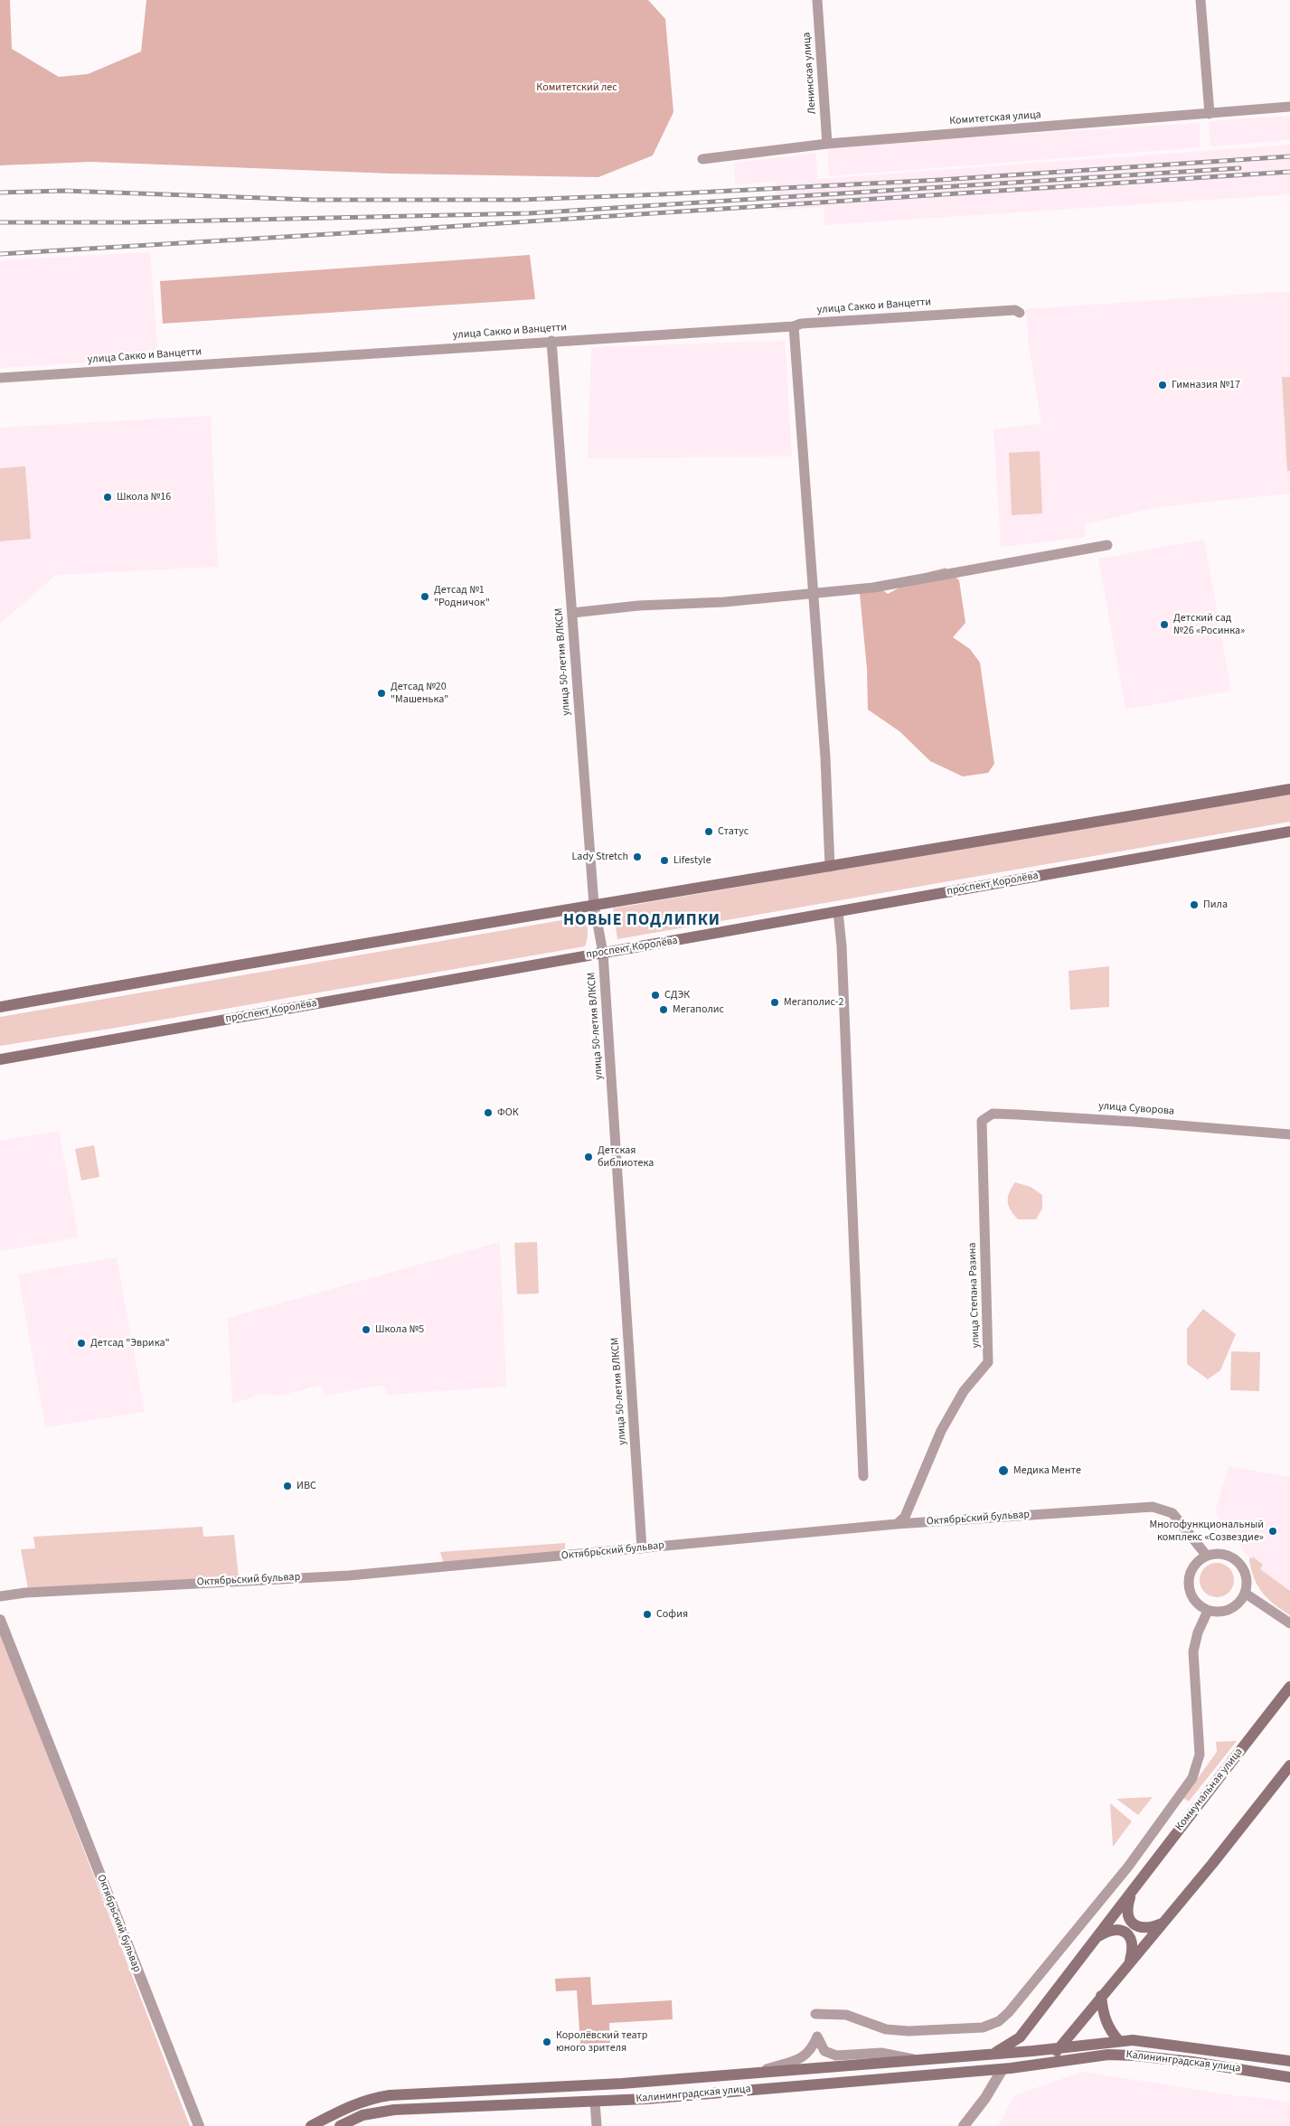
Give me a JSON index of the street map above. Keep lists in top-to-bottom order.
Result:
{
  "streets": {
    "main road": ["проспект Королёва", "Коммунальная улица", "Калининградская улица"],
    "street": [
      "Ленинская улица",
      "Комитетская улица",
      "улица Сакко и Ванцетти",
      "улица 50-летия ВЛКСМ",
      "улица Суворова",
      "улица Степана Разина",
      "Октябрьский бульвар"
    ]
  },
  "crossings": [
    ["Ленинская улица", "Комитетская улица"],
    ["улица Сакко и Ванцетти", "улица 50-летия ВЛКСМ"],
    ["улица 50-летия ВЛКСМ", "проспект Королёва"],
    ["улица 50-летия ВЛКСМ", "Октябрьский бульвар"],
    ["улица Суворова", "улица Степана Разина"],
    ["улица Степана Разина", "Октябрьский бульвар"],
    ["Коммунальная улица", "Калининградская улица"]
  ],
  "districts": ["НОВЫЕ ПОДЛИПКИ"],
  "parks": ["Комитетский лес"],
  "places": [
    "Гимназия №17",
    "Школа №16",
    "Детсад №1 \"Родничок\"",
    "Детский сад №26 «Росинка»",
    "Детсад №20 \"Машенька\"",
    "Статус",
    "Lady Stretch",
    "Lifestyle",
    "Пила",
    "СДЭК",
    "Мегаполис-2",
    "Мегаполис",
    "ФОК",
    "Детская библиотека",
    "Школа №5",
    "Детсад \"Эврика\"",
    "Медика Менте",
    "ИВС",
    "Многофункциональный комплекс «Созвездие»",
    "София",
    "Королёвский театр юного зрителя"
  ]
}
